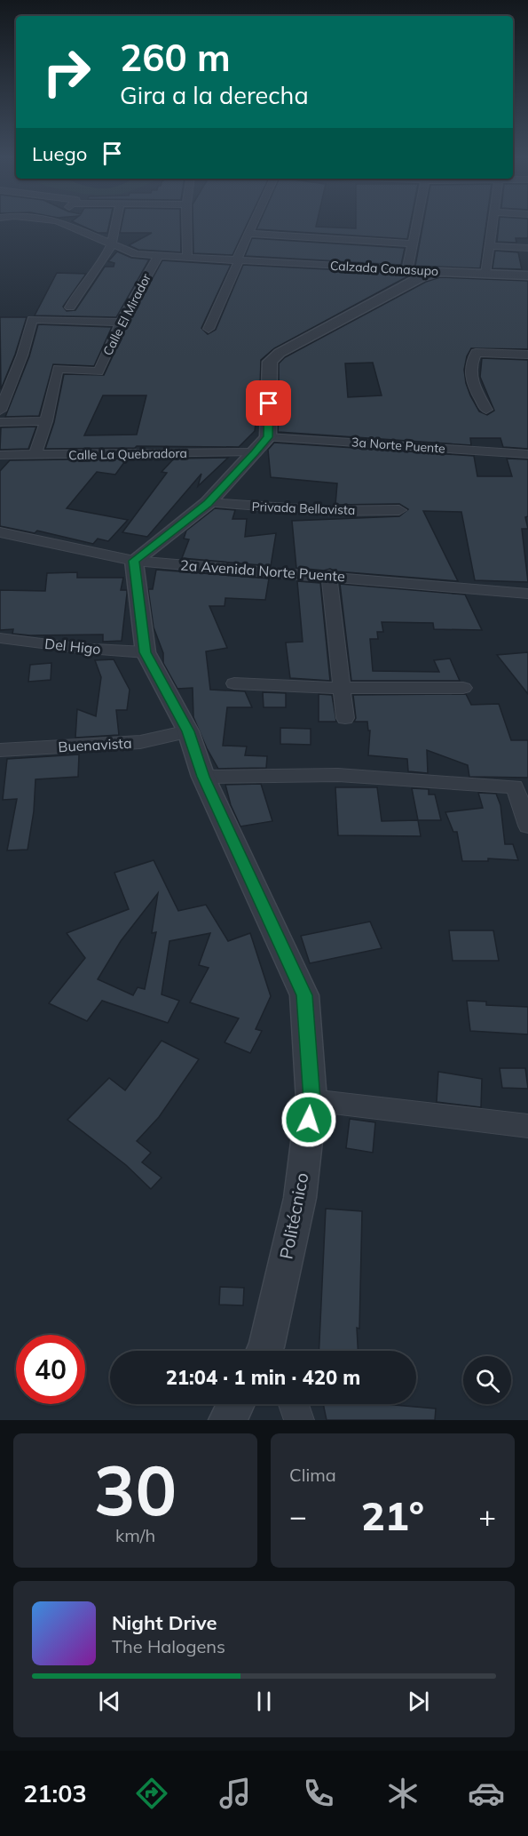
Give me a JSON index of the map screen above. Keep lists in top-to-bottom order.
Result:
{
  "streets": {
    "street": [
      "Calzada Conasupo",
      "Calle El Mirador",
      "3a Norte Puente",
      "Calle La Quebradora",
      "Privada Bellavista",
      "2a Avenida Norte Puente",
      "Del Higo",
      "Buenavista",
      "Politécnico"
    ]
  },
  "crossings": [
    ["Calzada Conasupo", "Calle El Mirador"],
    ["Calle El Mirador", "Calle La Quebradora"],
    ["2a Avenida Norte Puente", "Politécnico"],
    ["Del Higo", "Politécnico"],
    ["Buenavista", "Politécnico"]
  ],
  "page": {
    "turn": ["260 m", "Gira a la derecha"],
    "then": "Luego",
    "limit": "40",
    "trip": "21:04 · 1 min · 420 m",
    "tile": [
      ["30", "km/h"],
      "Clima"
    ],
    "heat": ["−", "21°", "+"],
    "song": ["Night Drive", "The Halogens"],
    "tabs": "21:03"
  }
}
